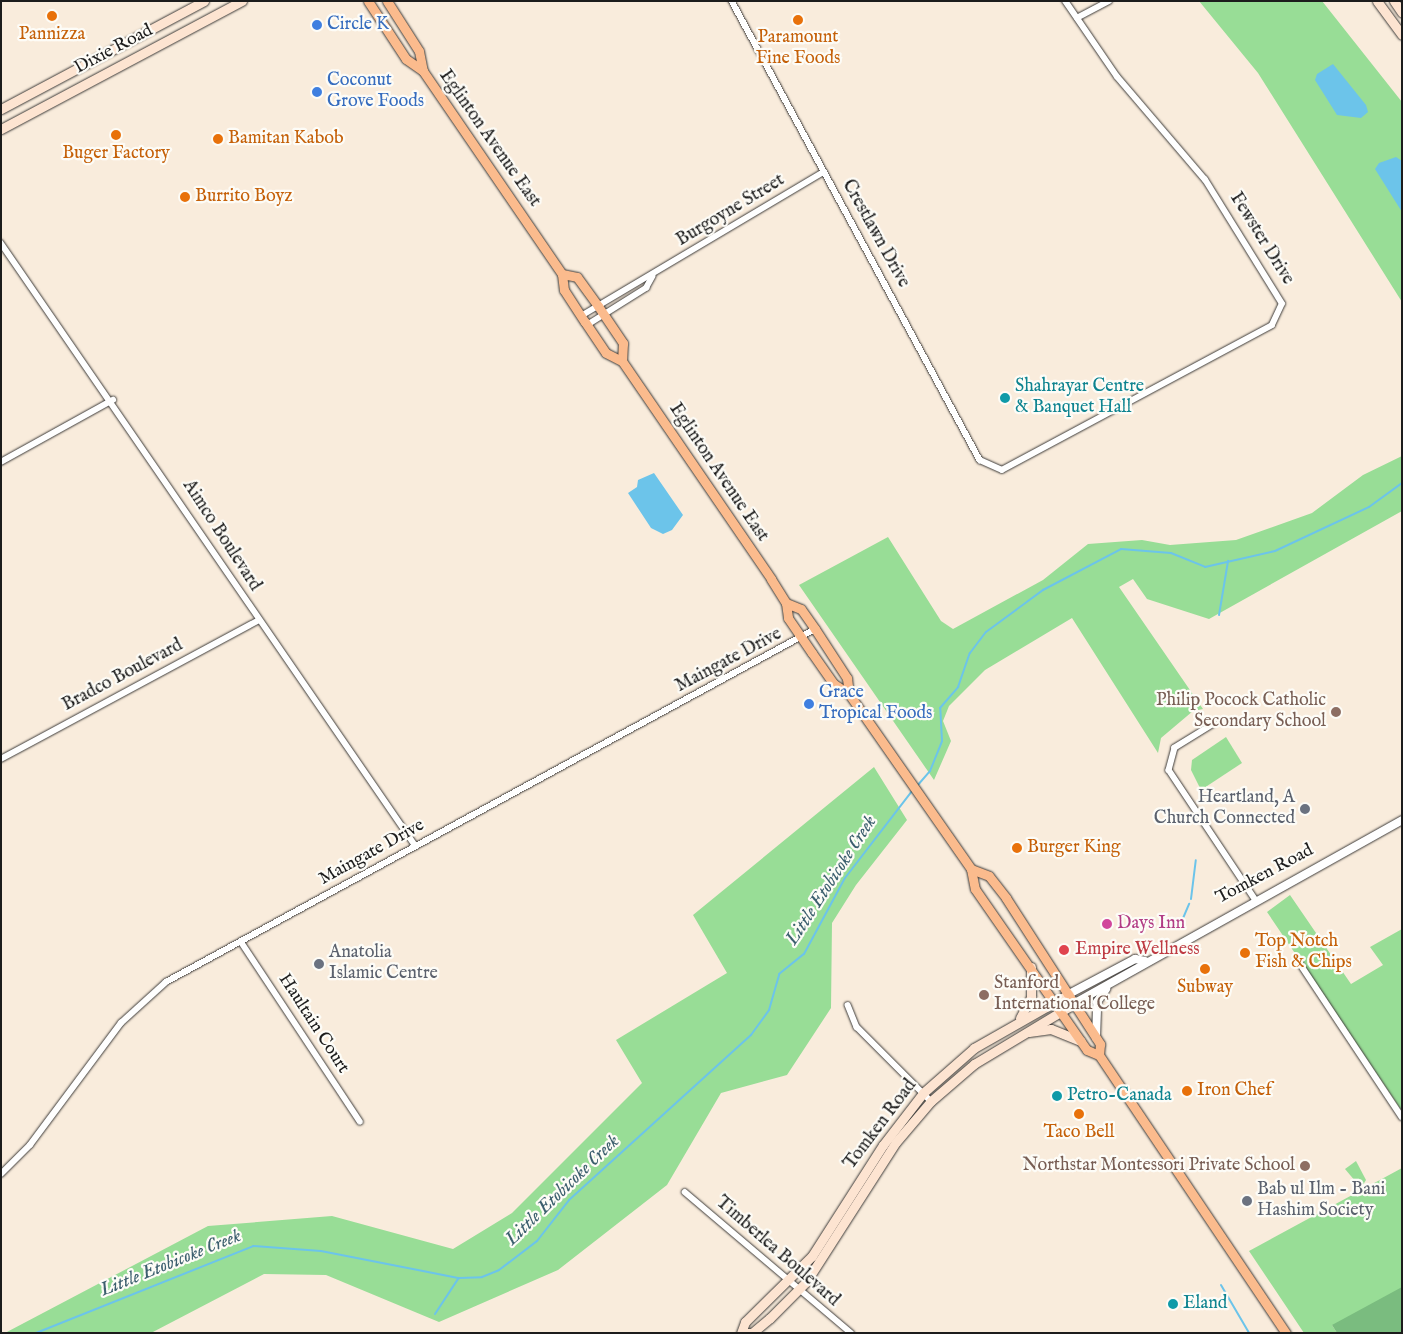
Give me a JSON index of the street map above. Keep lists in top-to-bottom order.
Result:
{
  "streets": {
    "main road": ["Dixie Road", "Eglinton Avenue East", "Tomken Road"],
    "street": [
      "Burgoyne Street",
      "Crestlawn Drive",
      "Fewster Drive",
      "Aimco Boulevard",
      "Maingate Drive",
      "Bradco Boulevard",
      "Haultain Court",
      "Timberlea Boulevard"
    ]
  },
  "crossings": [
    ["Eglinton Avenue East", "Burgoyne Street"],
    ["Eglinton Avenue East", "Maingate Drive"],
    ["Eglinton Avenue East", "Tomken Road"],
    ["Burgoyne Street", "Crestlawn Drive"],
    ["Crestlawn Drive", "Fewster Drive"],
    ["Aimco Boulevard", "Maingate Drive"],
    ["Aimco Boulevard", "Bradco Boulevard"],
    ["Maingate Drive", "Haultain Court"],
    ["Tomken Road", "Timberlea Boulevard"]
  ],
  "water": ["Little Etobicoke Creek"],
  "places": [
    "Pannizza",
    "Paramount Fine Foods",
    "Circle K",
    "Coconut Grove Foods",
    "Buger Factory",
    "Bamitan Kabob",
    "Burrito Boyz",
    "Shahrayar Centre & Banquet Hall",
    "Grace Tropical Foods",
    "Philip Pocock Catholic Secondary School",
    "Heartland, A Church Connected",
    "Burger King",
    "Days Inn",
    "Empire Wellness",
    "Top Notch Fish & Chips",
    "Anatolia Islamic Centre",
    "Subway",
    "Stanford International College",
    "Iron Chef",
    "Petro-Canada",
    "Taco Bell",
    "Northstar Montessori Private School",
    "Bab ul Ilm - Bani Hashim Society",
    "Eland"
  ]
}
